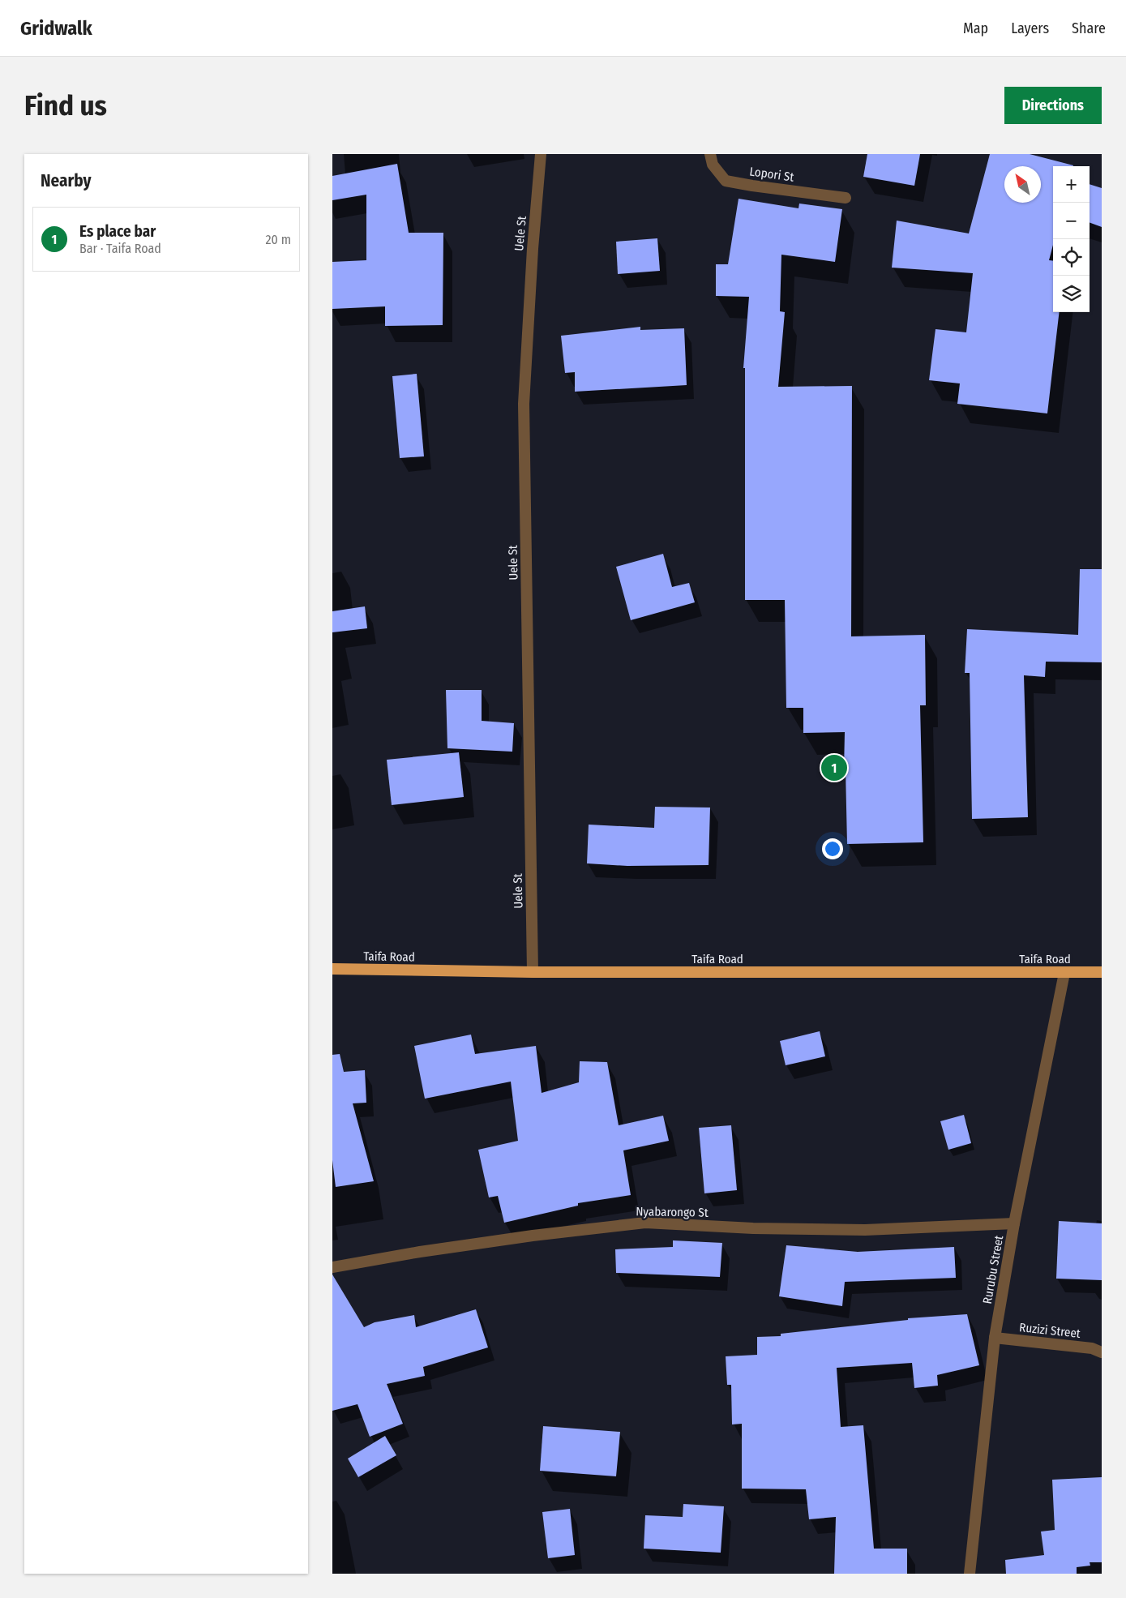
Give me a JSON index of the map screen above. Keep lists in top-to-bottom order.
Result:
{
  "streets": {
    "highway": ["Taifa Road"],
    "street": [
      "Lopori St",
      "Uele St",
      "Nyabarongo St",
      "Rurubu Street",
      "Ruzizi Street"
    ]
  },
  "crossings": [
    ["Uele St", "Taifa Road"],
    ["Taifa Road", "Rurubu Street"],
    ["Nyabarongo St", "Rurubu Street"],
    ["Rurubu Street", "Ruzizi Street"]
  ],
  "north": "top left",
  "page": {
    "header": "Gridwalk",
    "nav": ["Map", "Layers", "Share"],
    "buttons": "Directions",
    "title": "Find us",
    "heading": "Nearby",
    "map_buttons": ["+", "−"],
    "list": [
      {
        "mark": "1",
        "name": "Es place bar",
        "note": "Bar · Taifa Road",
        "value": "20 m"
      }
    ],
    "pins": "1"
  }
}
